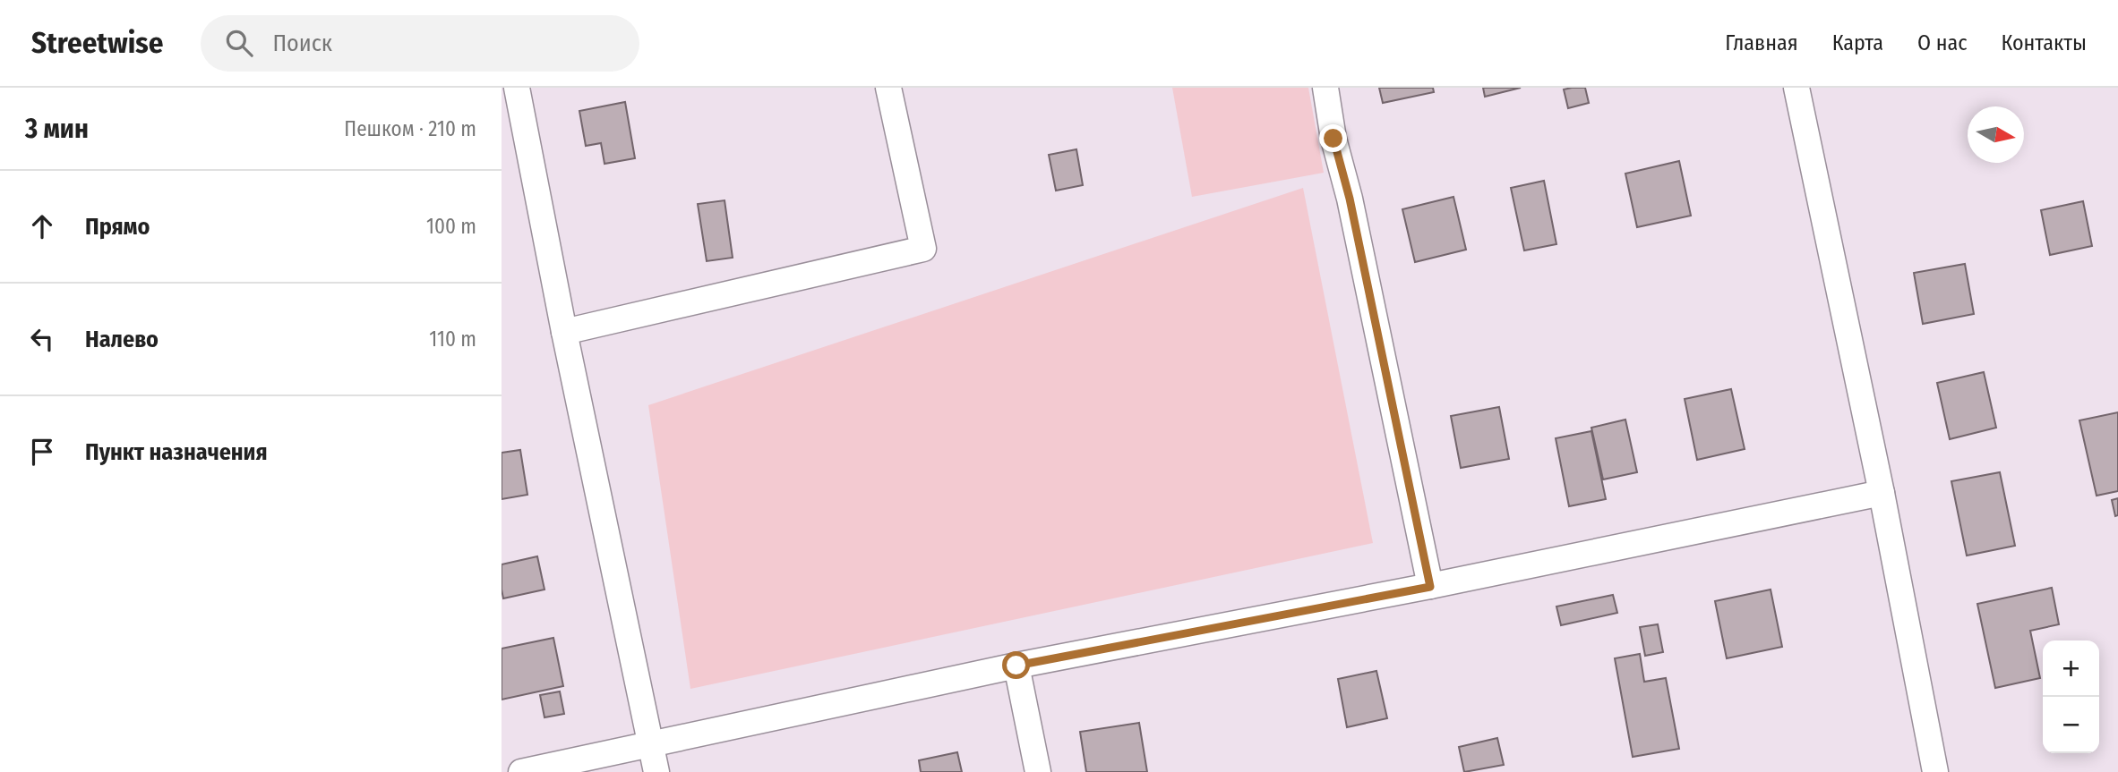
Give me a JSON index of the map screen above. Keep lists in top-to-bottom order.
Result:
{
  "north": "right",
  "page": {
    "header": "Streetwise",
    "search": "Поиск",
    "nav": [
      "Главная",
      "Карта",
      "О нас",
      "Контакты"
    ],
    "heading": ["3 мин", "Пешком · 210 m"],
    "list": [
      ["Прямо", "100 m"],
      ["Налево", "110 m"],
      "Пункт назначения"
    ],
    "map_buttons": ["+", "−"]
  }
}
